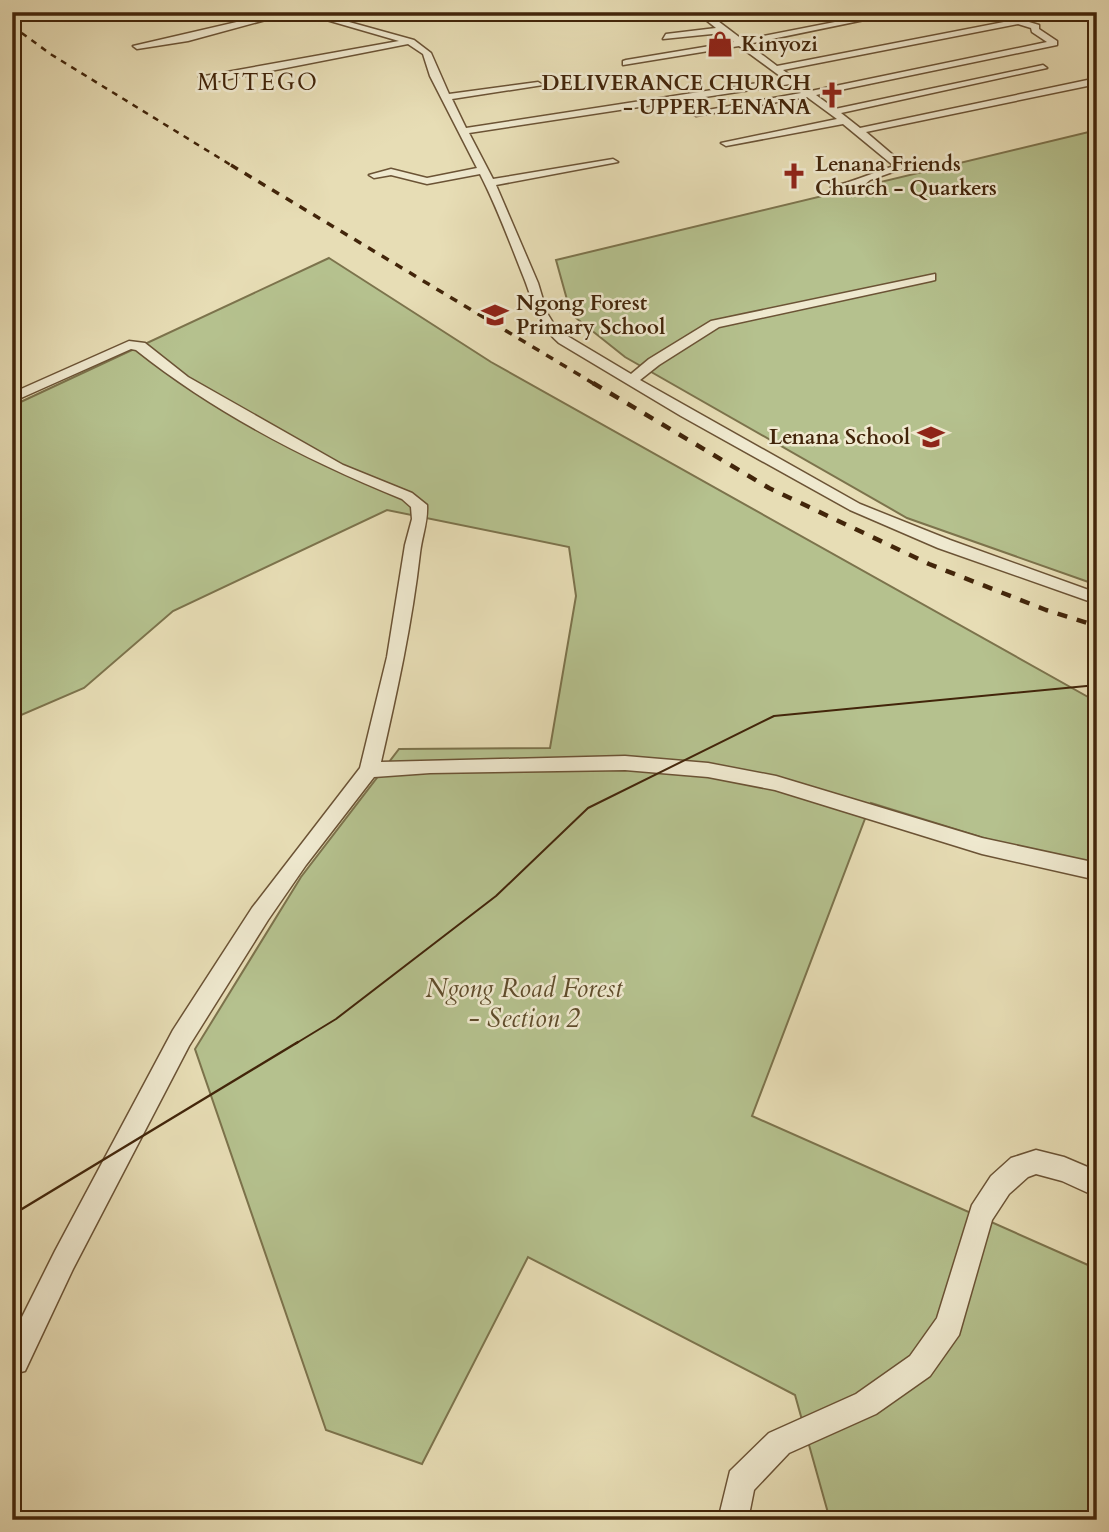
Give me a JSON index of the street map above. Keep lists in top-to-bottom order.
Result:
{
  "districts": ["MUTEGO"],
  "parks": ["Ngong Road Forest - Section 2"],
  "places": {
    "shop": ["Kinyozi"],
    "church": ["DELIVERANCE CHURCH - UPPER LENANA", "Lenana Friends Church - Quarkers"],
    "school or university": ["Ngong Forest Primary School", "Lenana School"]
  }
}
